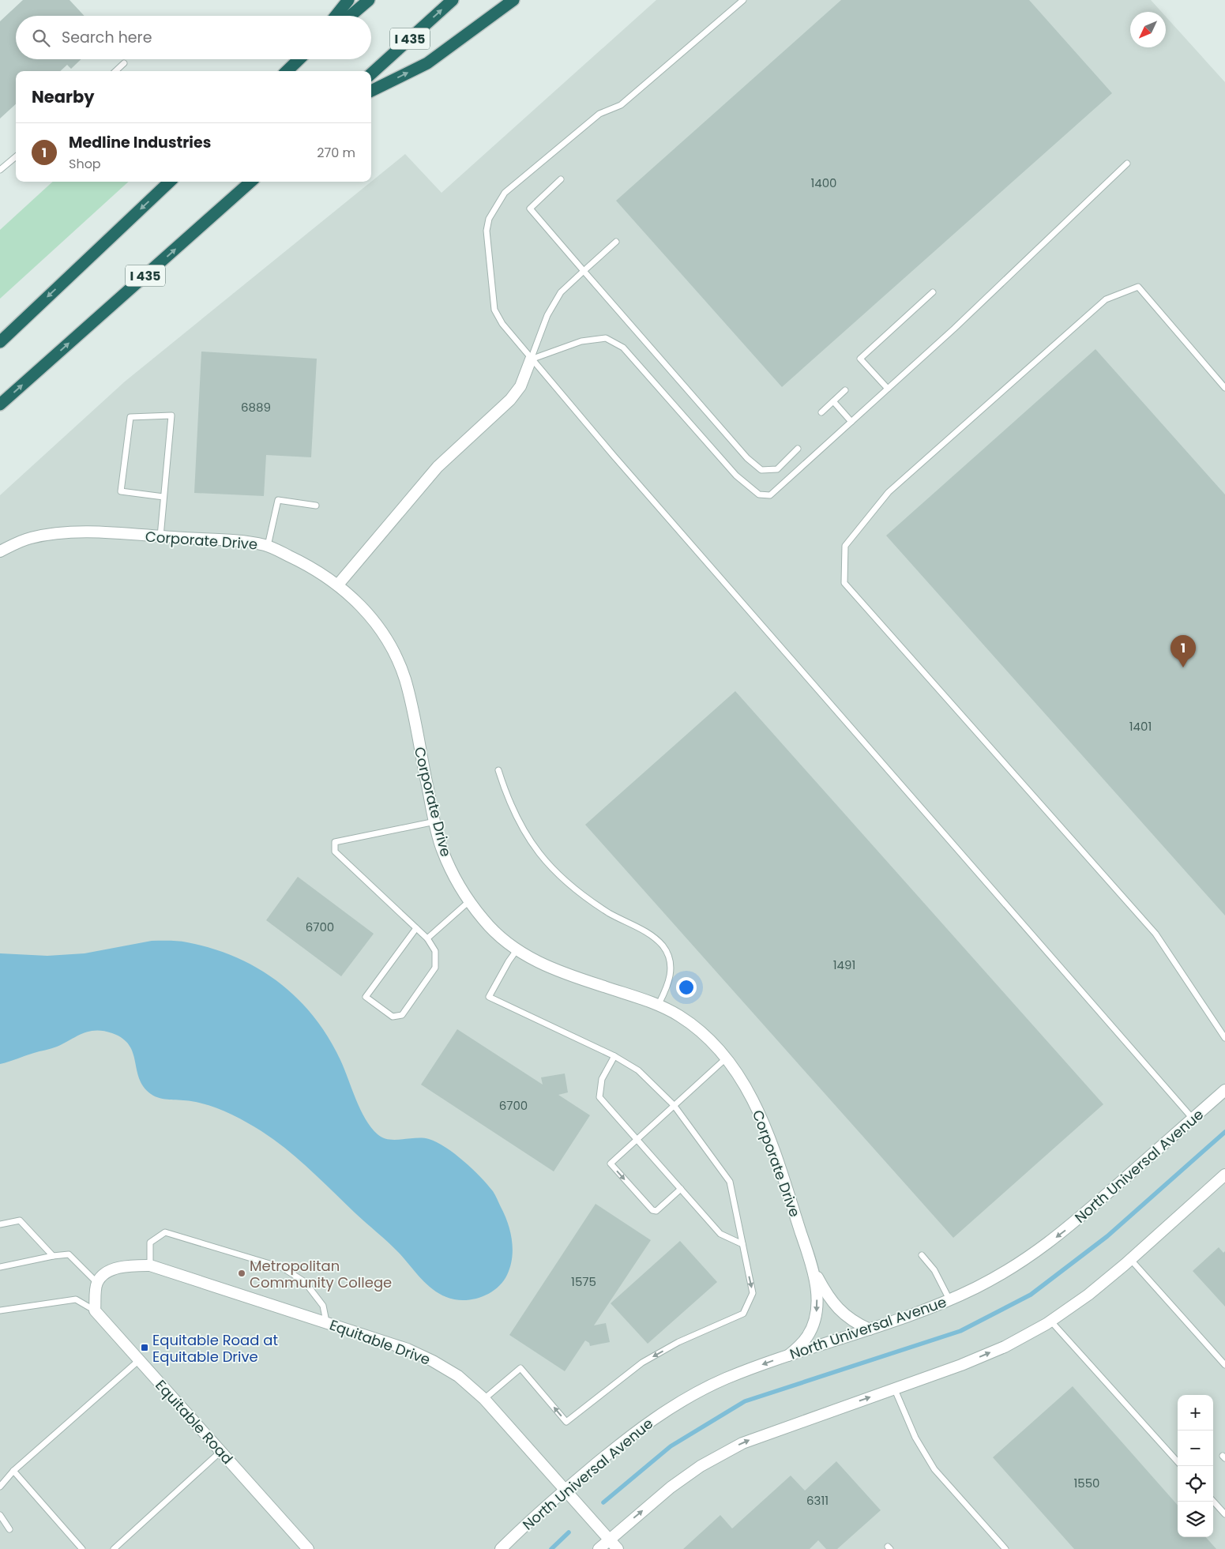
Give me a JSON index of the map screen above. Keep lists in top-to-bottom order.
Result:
{
  "streets": {
    "highway": ["I 435"],
    "street": [
      "Corporate Drive",
      "North Universal Avenue",
      "Equitable Drive",
      "Equitable Road"
    ]
  },
  "crossings": [
    ["Corporate Drive", "North Universal Avenue"],
    ["North Universal Avenue", "Equitable Drive"]
  ],
  "places": {
    "other": ["Metropolitan Community College"],
    "transit": ["Equitable Road at Equitable Drive"]
  },
  "house_numbers": [
    "1400",
    "6889",
    "1401",
    "6700",
    "1491",
    "6700",
    "1575",
    "1550",
    "6311"
  ],
  "north": "bottom left",
  "page": {
    "search": "Search here",
    "heading": "Nearby",
    "list": [
      {
        "mark": "1",
        "name": "Medline Industries",
        "note": "Shop",
        "value": "270 m"
      }
    ],
    "pins": "1",
    "map_buttons": ["+", "−"]
  }
}
